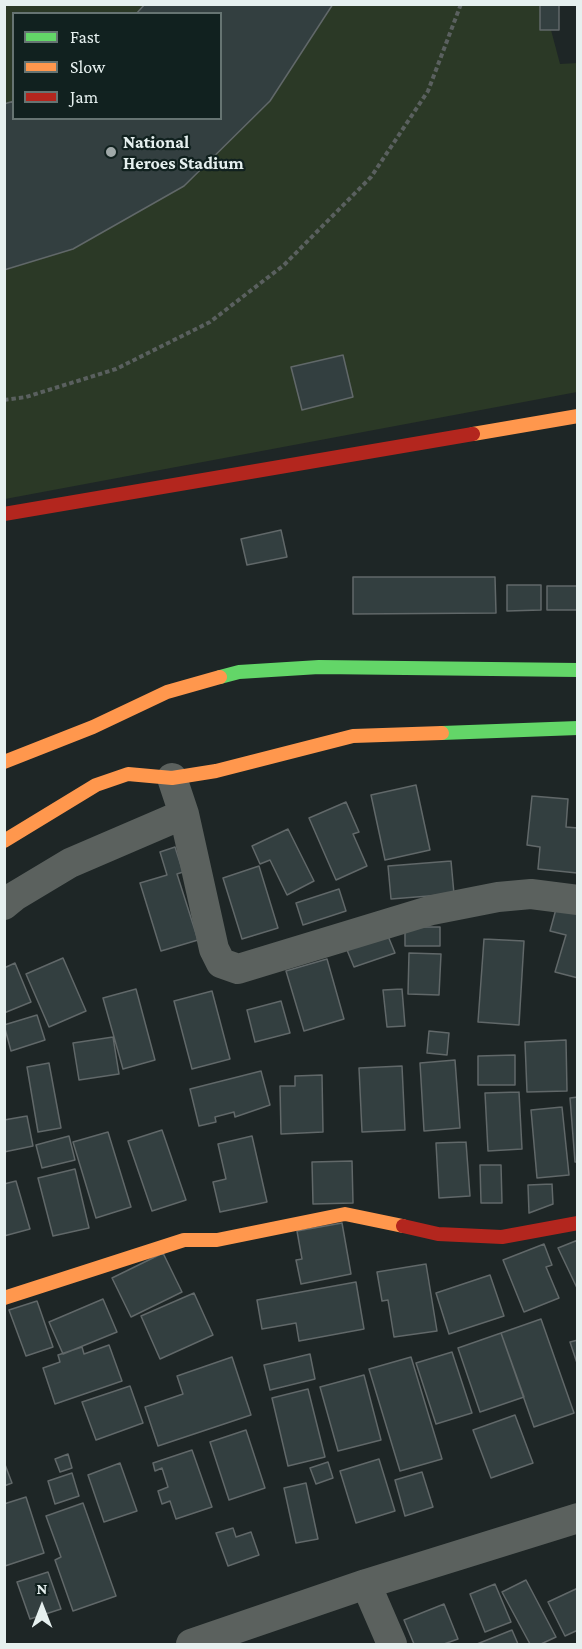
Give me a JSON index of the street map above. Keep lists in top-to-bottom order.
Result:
{
  "places": ["National Heroes Stadium"],
  "legend": ["Fast", "Slow", "Jam"],
  "north": "top"
}
